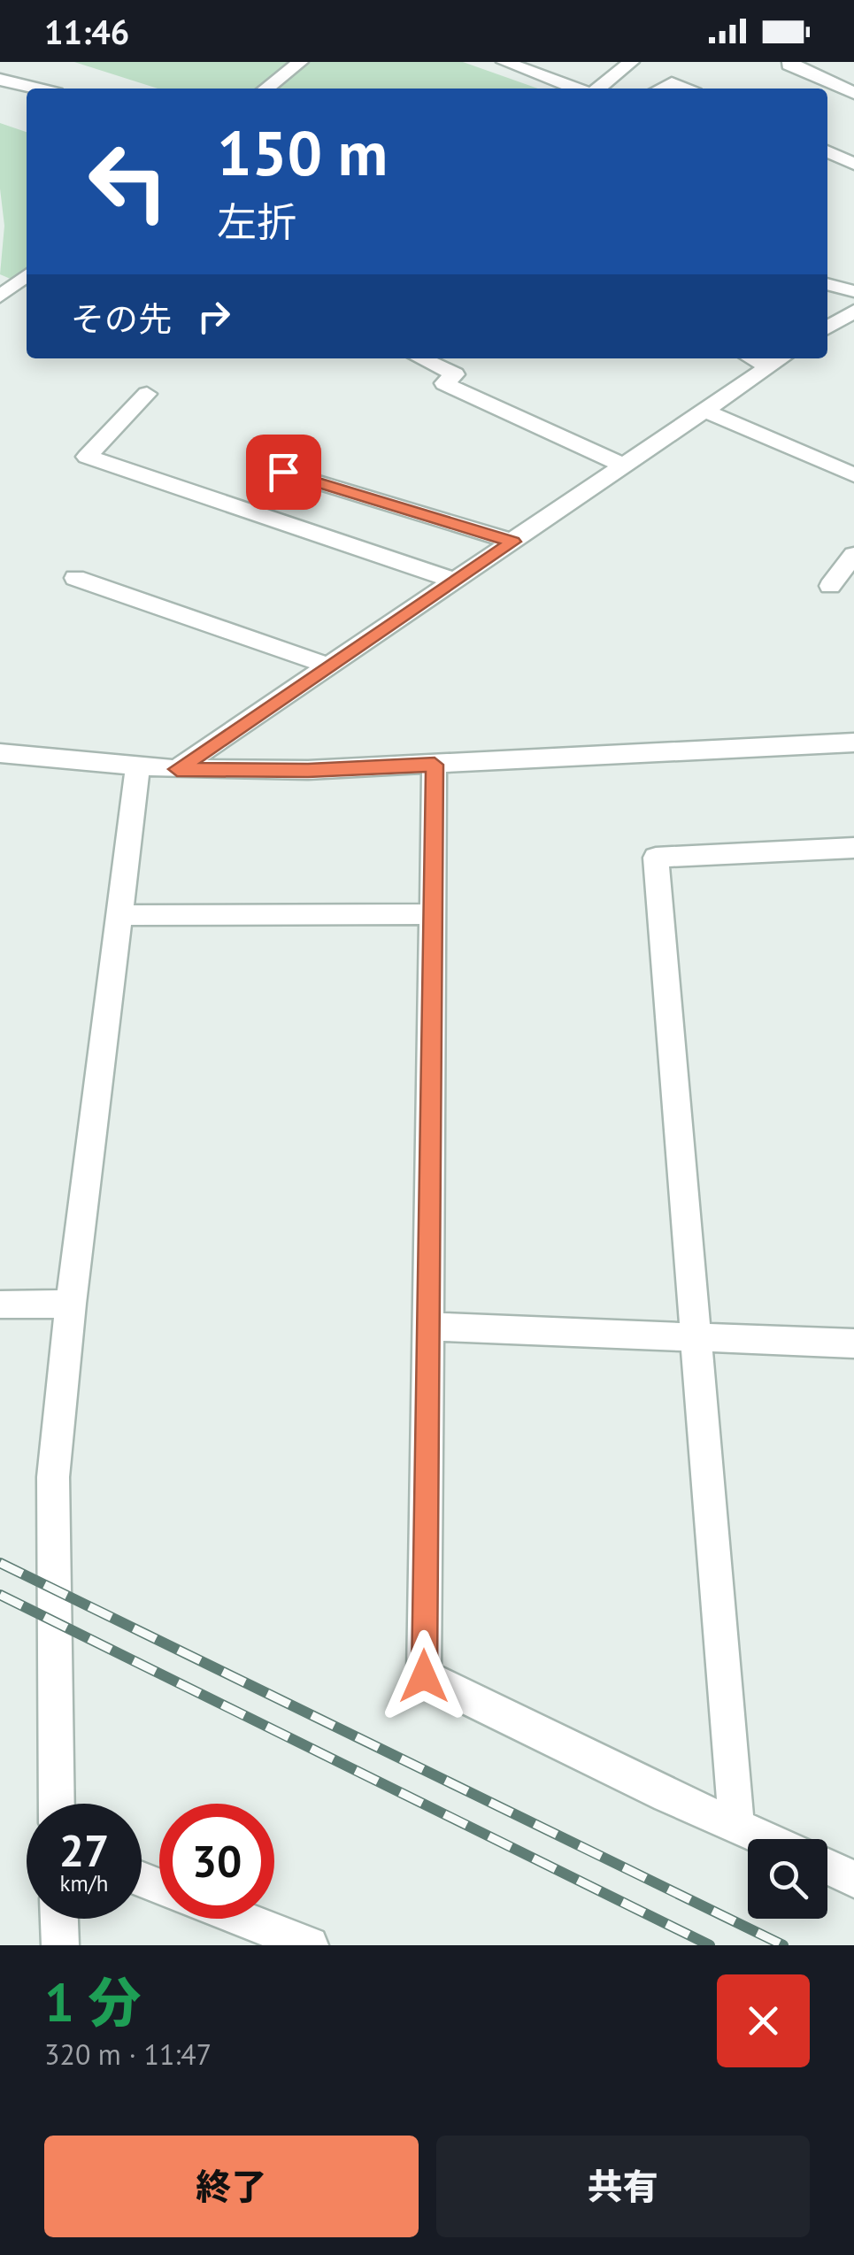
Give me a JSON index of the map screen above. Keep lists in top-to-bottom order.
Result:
{
  "page": {
    "status": "11:46",
    "turn": ["150 m", "左折"],
    "then": "その先",
    "speed": "27 km/h",
    "limit": "30",
    "heading": ["1 分", "320 m · 11:47"],
    "buttons": ["終了", "共有"]
  }
}
